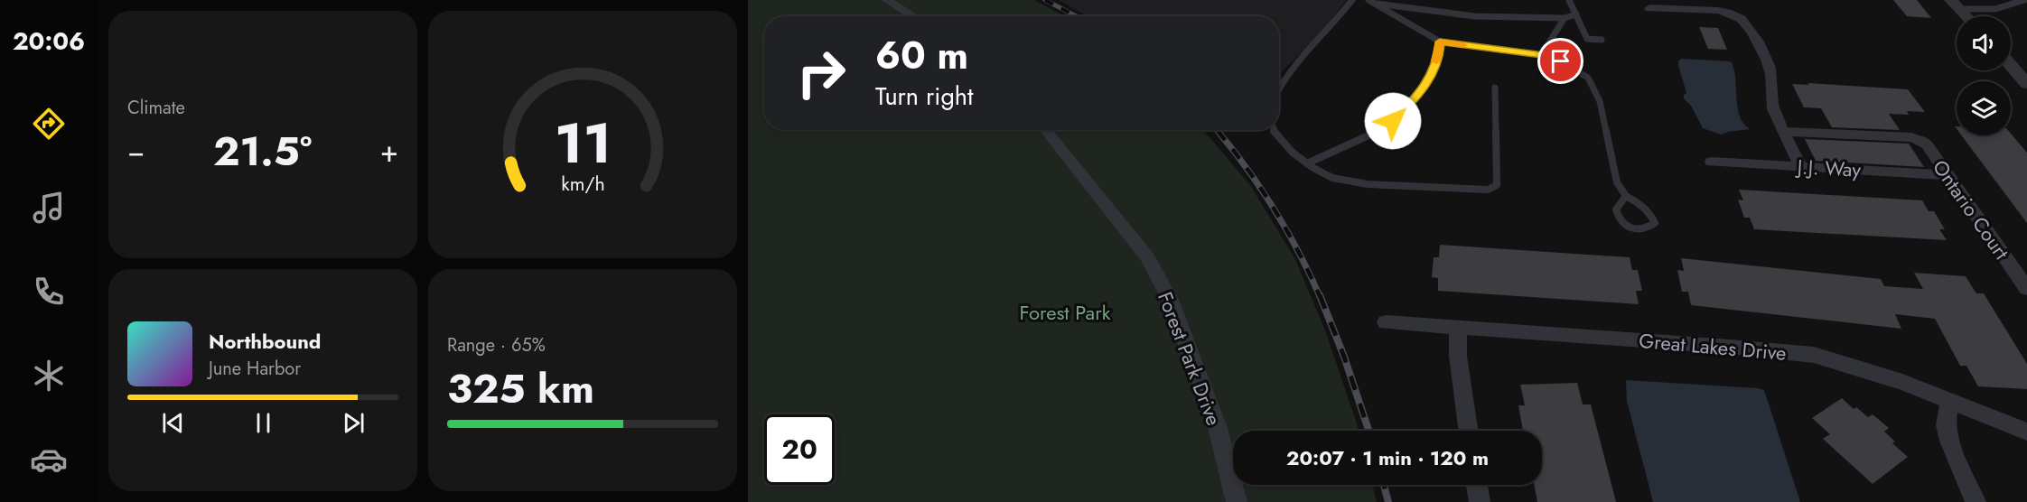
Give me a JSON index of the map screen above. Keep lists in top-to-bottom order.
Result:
{
  "streets": {
    "street": [
      "J.J. Way",
      "Ontario Court",
      "Great Lakes Drive",
      "Forest Park Drive"
    ]
  },
  "crossings": [
    ["J.J. Way", "Ontario Court"]
  ],
  "parks": ["Forest Park"],
  "page": {
    "tabs": "20:06",
    "tile": [
      "Climate",
      ["Range · 65%", "325 km"]
    ],
    "turn": ["60 m", "Turn right"],
    "heat": ["−", "21.5°", "+"],
    "song": ["Northbound", "June Harbor"],
    "limit": "20",
    "trip": "20:07 · 1 min · 120 m",
    "gauge": ["11", "km/h"]
  }
}
